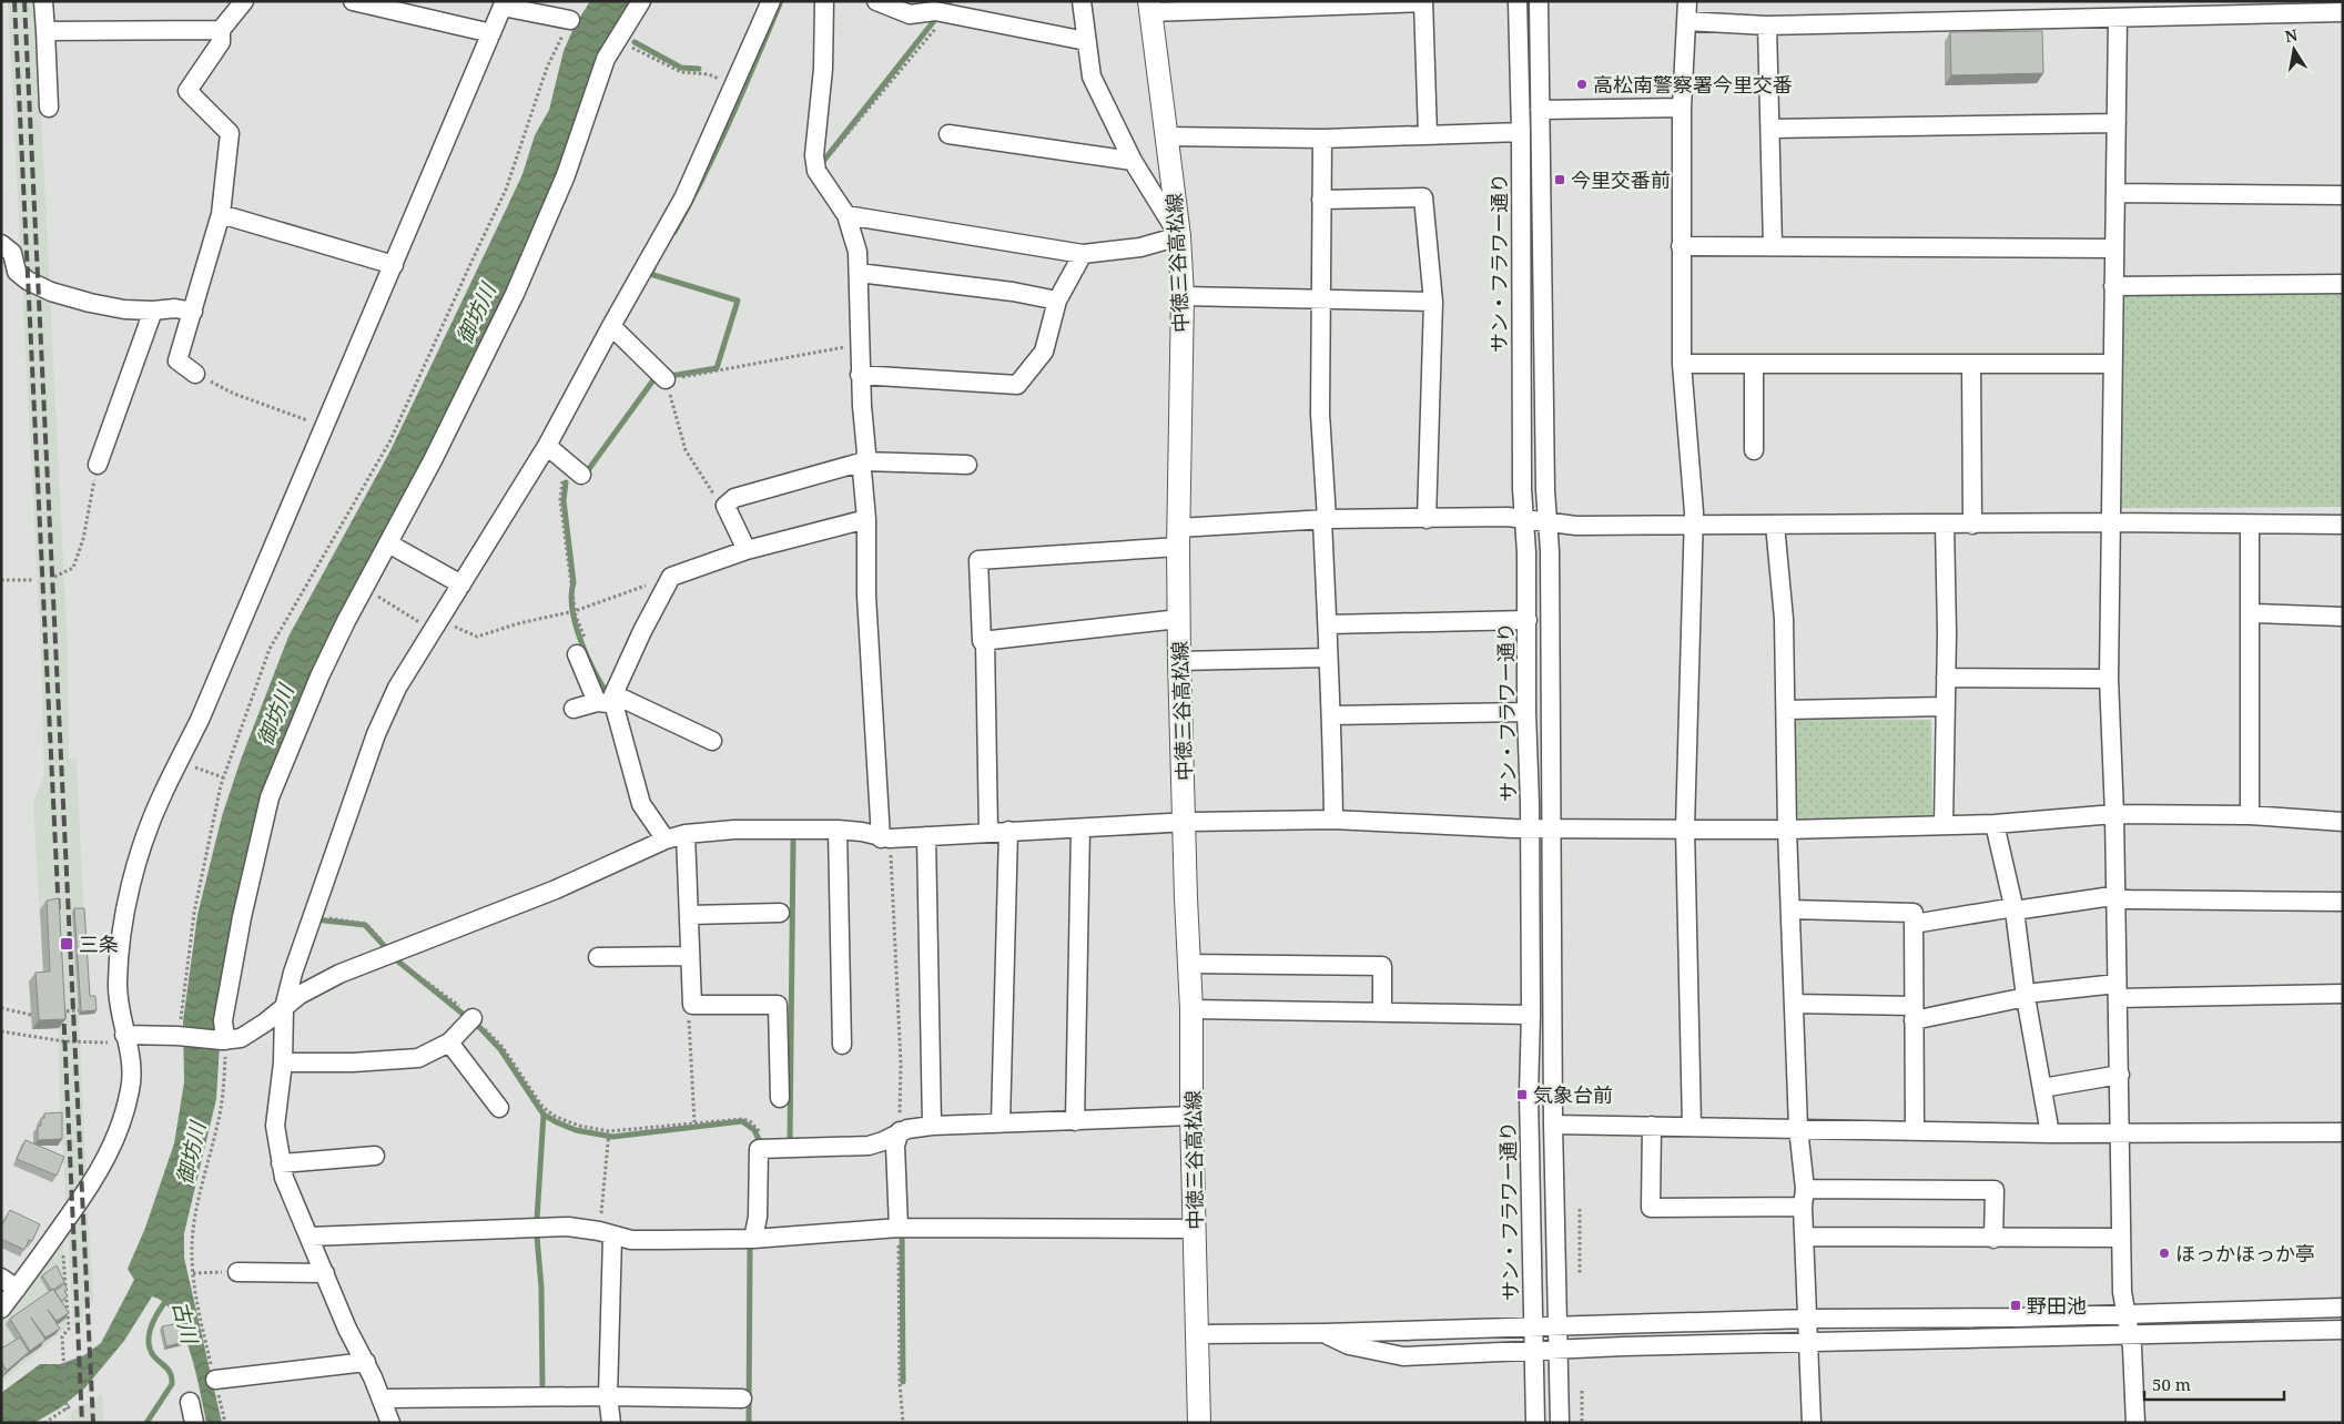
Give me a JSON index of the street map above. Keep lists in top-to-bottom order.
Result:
{
  "streets": {
    "main road": ["中徳三谷高松線"],
    "street": ["サン・フラワー通り"]
  },
  "water": ["御坊川", "古川"],
  "places": {
    "other": ["高松南警察署今里交番", "ほっかほっか亭"],
    "transit": [
      "今里交番前",
      "三条",
      "気象台前",
      "野田池"
    ]
  },
  "scale_bar": "50 m",
  "north": "top"
}
